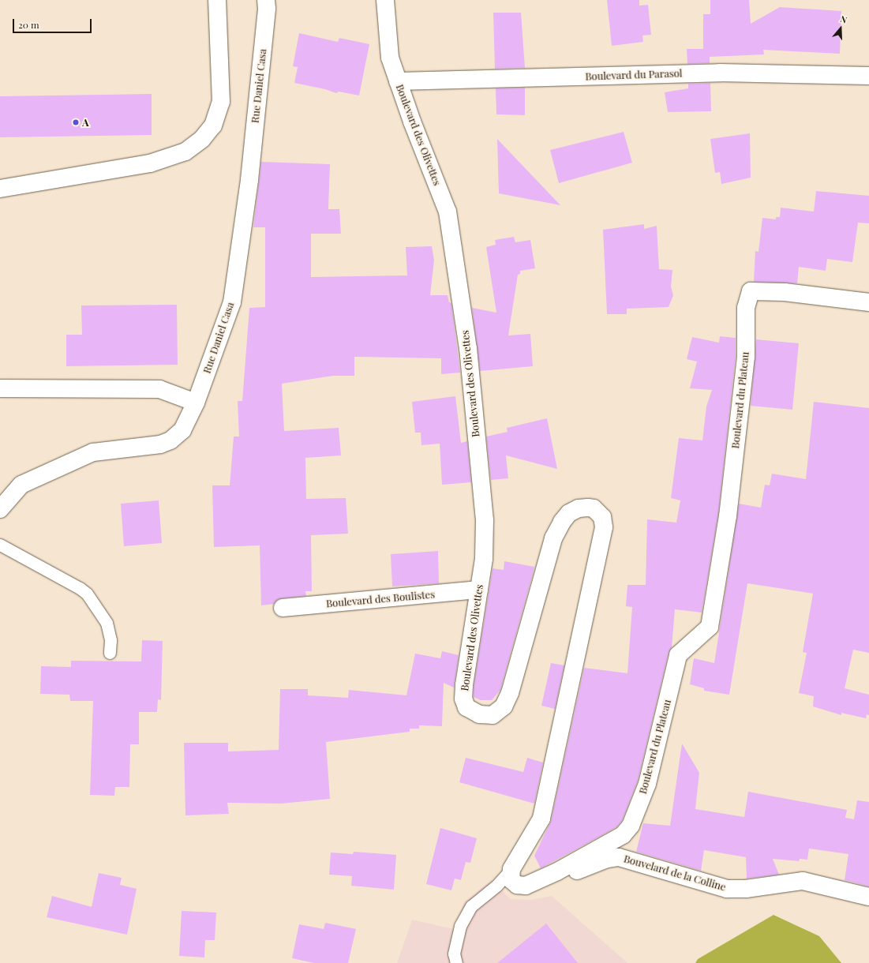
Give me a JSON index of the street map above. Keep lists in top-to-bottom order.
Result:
{
  "streets": {
    "street": [
      "Boulevard du Parasol",
      "Rue Daniel Casa",
      "Boulevard des Olivettes",
      "Boulevard du Plateau",
      "Boulevard des Boulistes",
      "Bouvelard de la Colline"
    ]
  },
  "crossings": [
    ["Boulevard du Parasol", "Boulevard des Olivettes"],
    ["Boulevard des Olivettes", "Boulevard des Boulistes"],
    ["Boulevard du Plateau", "Bouvelard de la Colline"]
  ],
  "places": ["A"],
  "scale_bar": "20 m",
  "north": "top"
}
